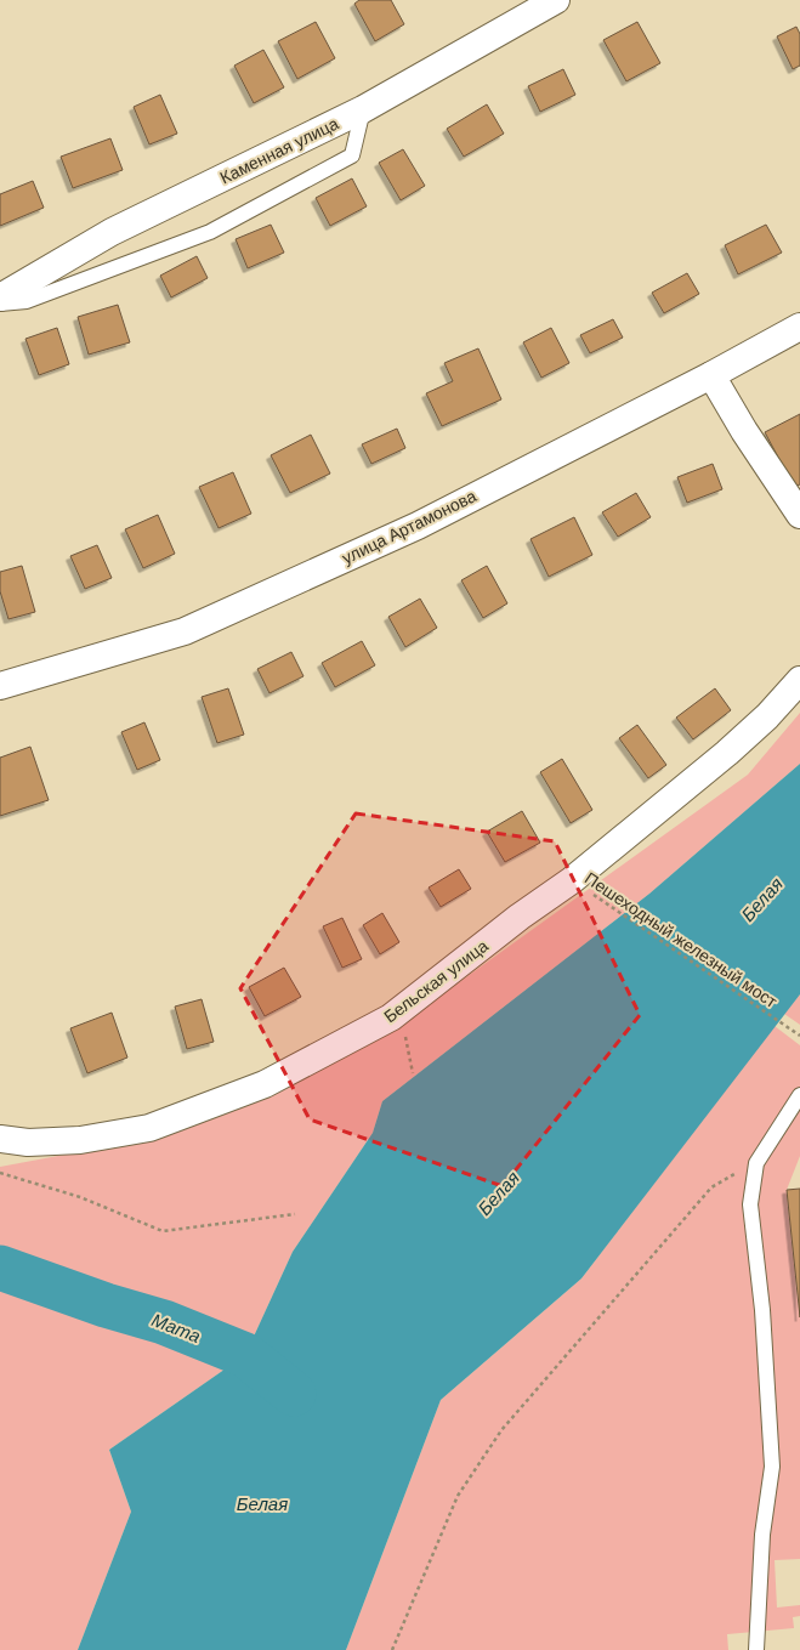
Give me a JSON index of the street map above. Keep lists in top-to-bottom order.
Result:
{
  "streets": {
    "street": ["Каменная улица", "улица Артамонова", "Бельская улица"],
    "path": ["Пешеходный железный мост"]
  },
  "crossings": [
    ["Пешеходный железный мост", "Бельская улица"]
  ],
  "water": ["Белая", "Мата"]
}
